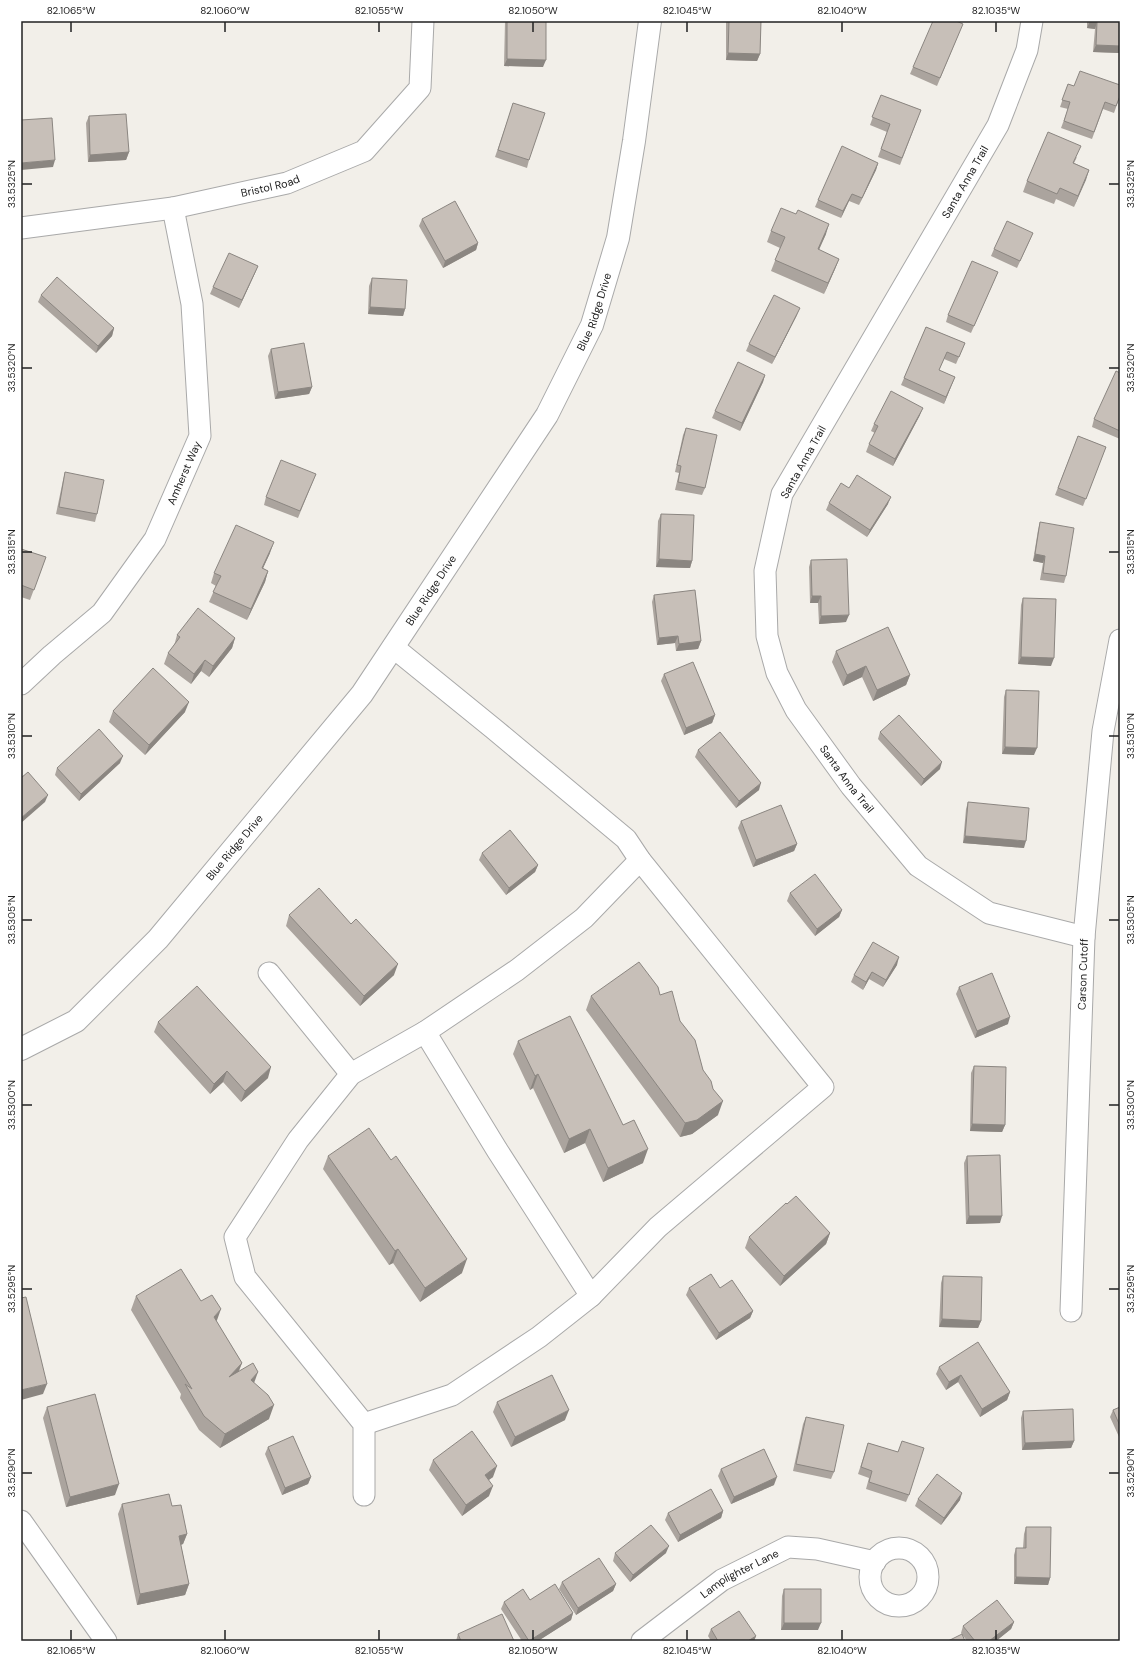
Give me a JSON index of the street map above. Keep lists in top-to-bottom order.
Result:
{
  "streets": {
    "street": [
      "Santa Anna Trail",
      "Bristol Road",
      "Blue Ridge Drive",
      "Amherst Way",
      "Carson Cutoff",
      "Lamplighter Lane"
    ]
  },
  "crossings": [
    ["Santa Anna Trail", "Carson Cutoff"],
    ["Bristol Road", "Amherst Way"]
  ],
  "coordinates": [
    "82.1065°W",
    "82.1060°W",
    "82.1055°W",
    "82.1050°W",
    "82.1045°W",
    "82.1040°W",
    "82.1035°W",
    "33.5325°N",
    "33.5320°N",
    "33.5315°N",
    "33.5310°N",
    "33.5305°N",
    "33.5300°N",
    "33.5295°N",
    "33.5290°N"
  ]
}
